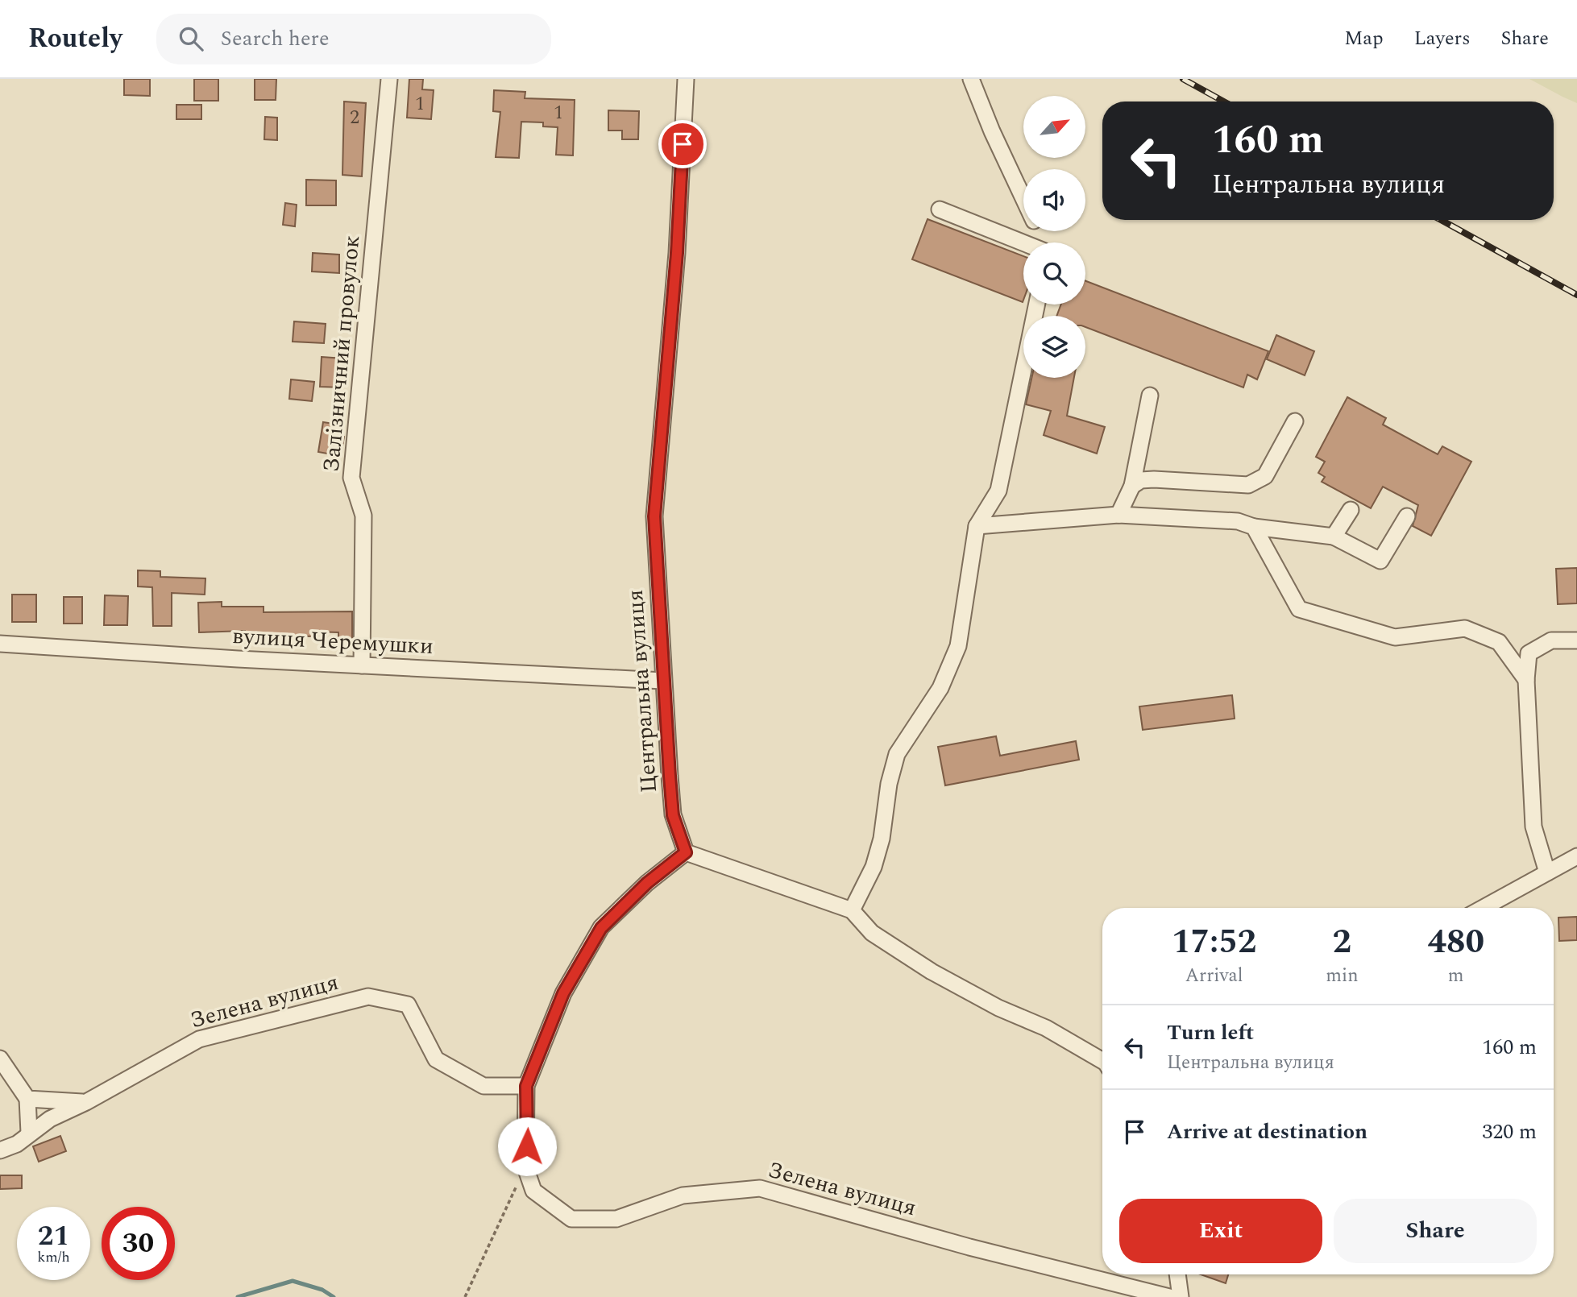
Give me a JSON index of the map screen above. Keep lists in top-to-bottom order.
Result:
{
  "streets": {
    "street": [
      "Залізничний провулок",
      "вулиця Черемушки",
      "Центральна вулиця",
      "Зелена вулиця"
    ]
  },
  "crossings": [
    ["Залізничний провулок", "вулиця Черемушки"],
    ["вулиця Черемушки", "Центральна вулиця"]
  ],
  "house_numbers": ["1", "1", "2"],
  "north": "top right",
  "page": {
    "header": "Routely",
    "search": "Search here",
    "nav": ["Map", "Layers", "Share"],
    "turn": ["160 m", "Центральна вулиця"],
    "eta": [
      "17:52",
      "Arrival",
      "2",
      "min",
      "480",
      "m"
    ],
    "list": [
      {
        "name": "Turn left",
        "note": "Центральна вулиця",
        "value": "160 m"
      },
      {
        "name": "Arrive at destination",
        "value": "320 m"
      }
    ],
    "buttons": ["Exit", "Share"],
    "speed": "21 km/h",
    "limit": "30"
  }
}
